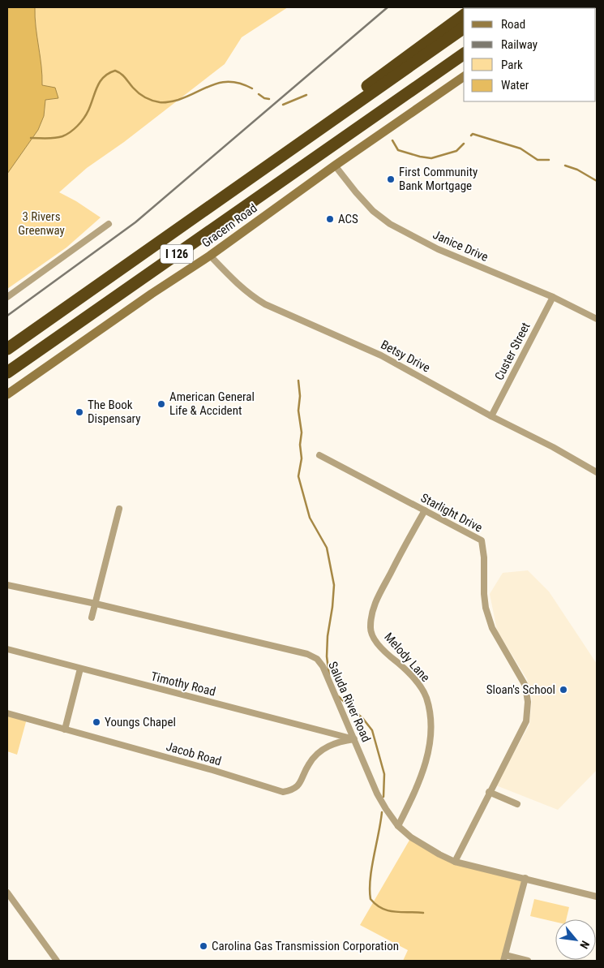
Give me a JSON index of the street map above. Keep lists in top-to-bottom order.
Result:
{
  "streets": {
    "highway": ["I 126"],
    "street": [
      "Gracern Road",
      "Janice Drive",
      "Custer Street",
      "Betsy Drive",
      "Starlight Drive",
      "Melody Lane",
      "Timothy Road",
      "Saluda River Road",
      "Jacob Road"
    ]
  },
  "crossings": [
    ["Gracern Road", "Janice Drive"],
    ["Gracern Road", "Betsy Drive"],
    ["Janice Drive", "Custer Street"],
    ["Custer Street", "Betsy Drive"],
    ["Starlight Drive", "Melody Lane"],
    ["Starlight Drive", "Saluda River Road"],
    ["Melody Lane", "Saluda River Road"],
    ["Timothy Road", "Saluda River Road"],
    ["Timothy Road", "Jacob Road"],
    ["Saluda River Road", "Jacob Road"]
  ],
  "parks": ["3 Rivers Greenway"],
  "places": [
    "First Community Bank Mortgage",
    "ACS",
    "American General Life & Accident",
    "The Book Dispensary",
    "Sloan's School",
    "Youngs Chapel",
    "Carolina Gas Transmission Corporation"
  ],
  "legend": [
    "Road",
    "Railway",
    "Park",
    "Water"
  ],
  "north": "bottom right"
}
